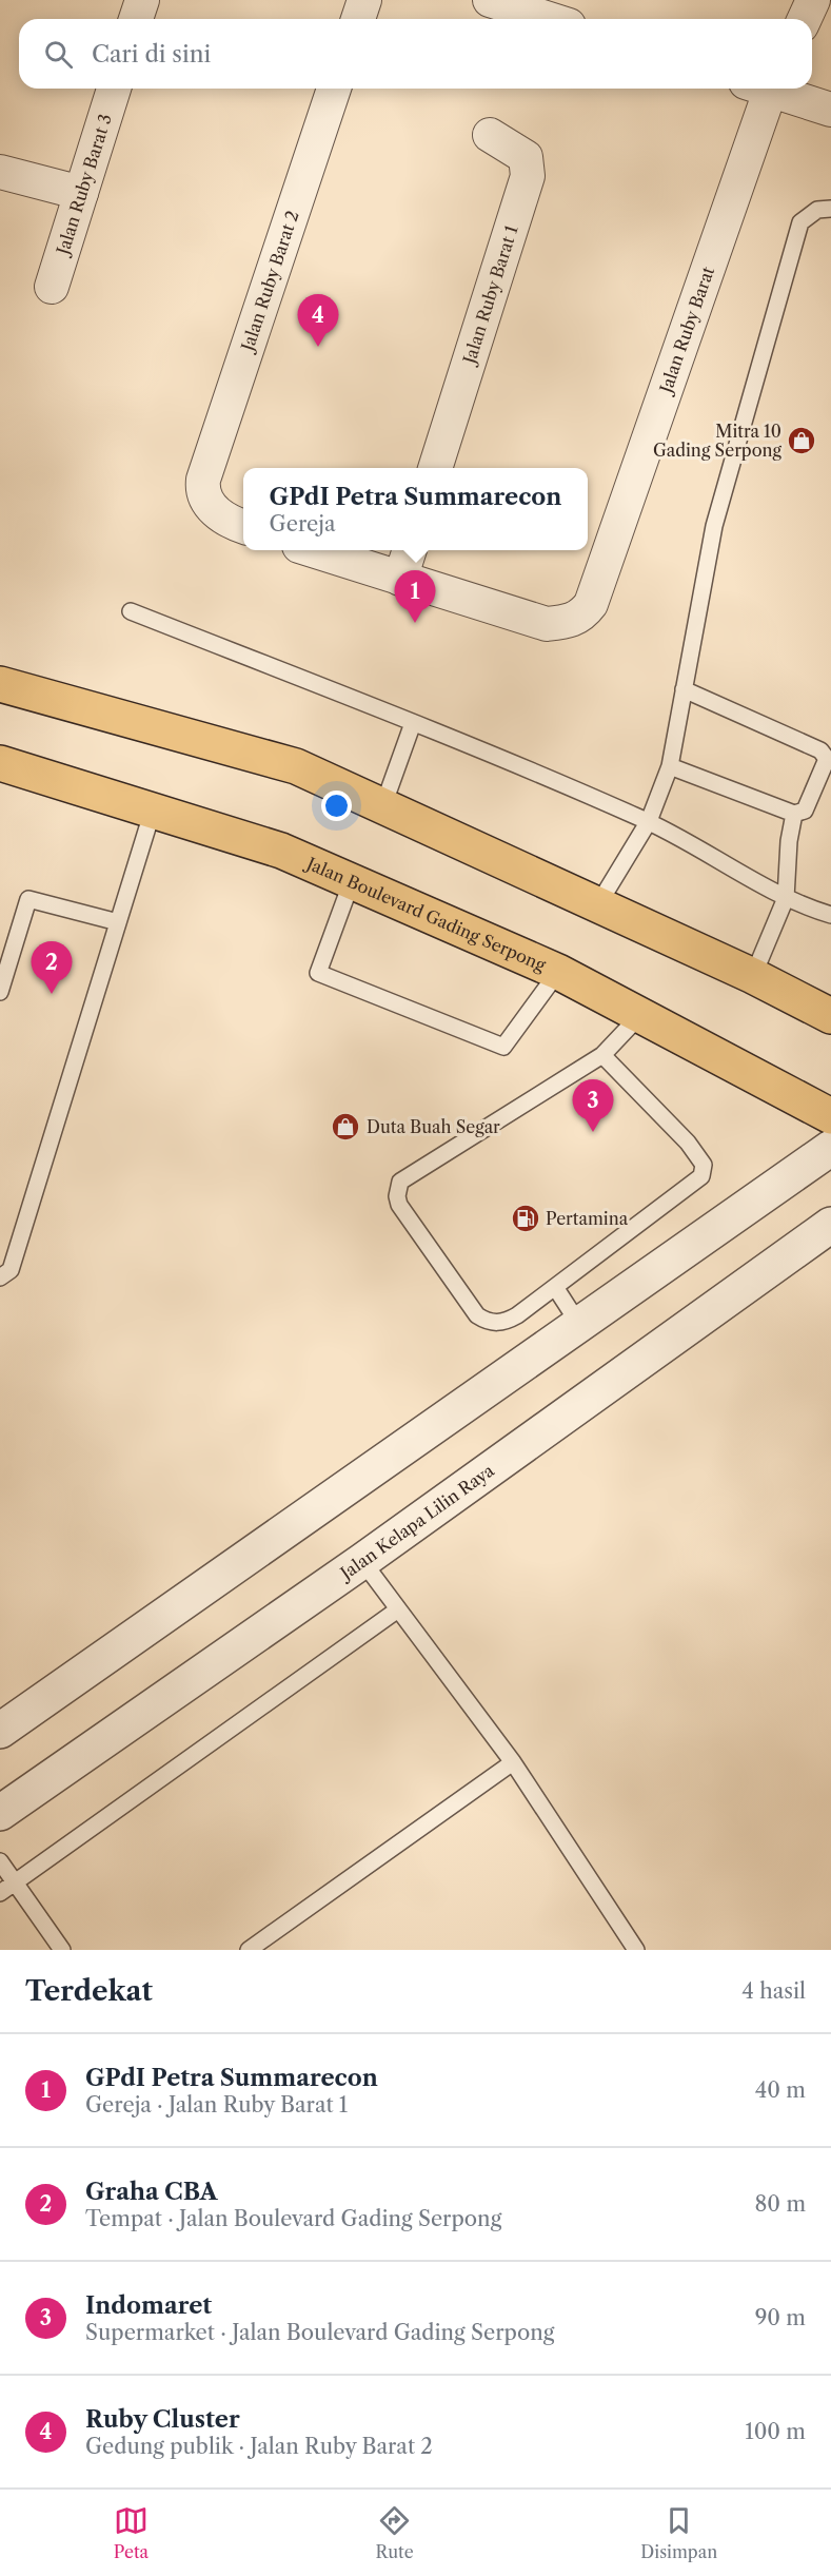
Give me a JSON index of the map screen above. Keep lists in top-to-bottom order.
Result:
{
  "streets": {
    "main road": ["Jalan Boulevard Gading Serpong"],
    "street": [
      "Jalan Ruby Barat 3",
      "Jalan Ruby Barat 2",
      "Jalan Ruby Barat 1",
      "Jalan Ruby Barat",
      "Jalan Kelapa Lilin Raya"
    ]
  },
  "places": {
    "shop": ["Mitra 10 Gading Serpong", "Duta Buah Segar"],
    "fuel station": ["Pertamina"]
  },
  "page": {
    "search": "Cari di sini",
    "pins": [
      "4",
      "1",
      "2",
      "3"
    ],
    "popup": ["GPdI Petra Summarecon", "Gereja"],
    "heading": ["Terdekat", "4 hasil"],
    "list": [
      {
        "mark": "1",
        "name": "GPdI Petra Summarecon",
        "note": "Gereja · Jalan Ruby Barat 1",
        "value": "40 m"
      },
      {
        "mark": "2",
        "name": "Graha CBA",
        "note": "Tempat · Jalan Boulevard Gading Serpong",
        "value": "80 m"
      },
      {
        "mark": "3",
        "name": "Indomaret",
        "note": "Supermarket · Jalan Boulevard Gading Serpong",
        "value": "90 m"
      },
      {
        "mark": "4",
        "name": "Ruby Cluster",
        "note": "Gedung publik · Jalan Ruby Barat 2",
        "value": "100 m"
      }
    ],
    "nav": ["Peta", "Rute", "Disimpan"]
  }
}
